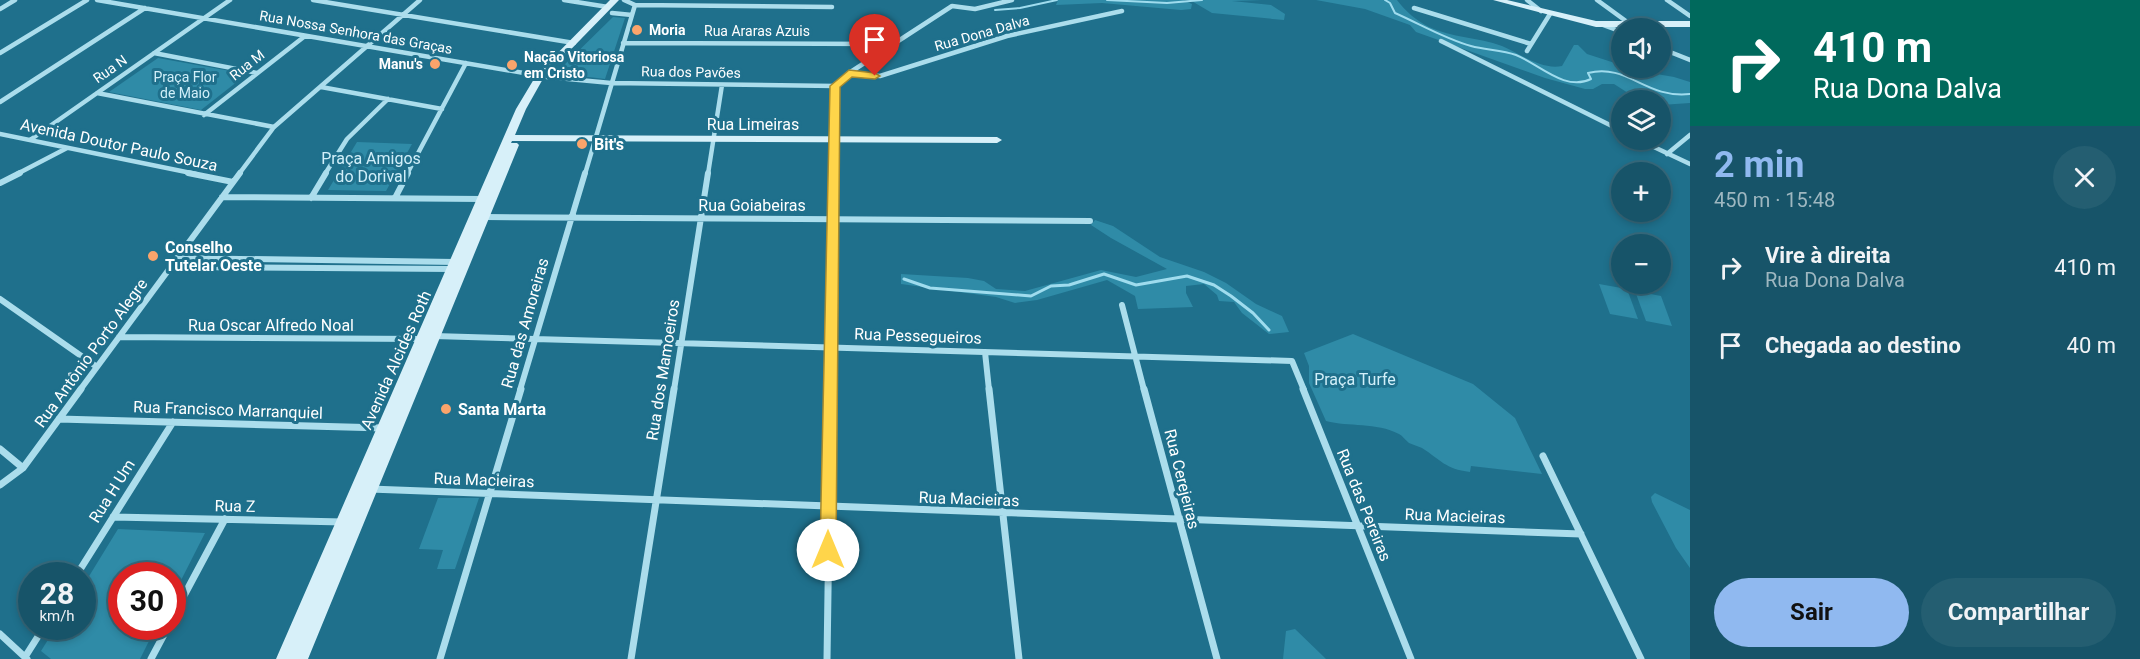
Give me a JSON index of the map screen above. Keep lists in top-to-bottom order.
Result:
{
  "streets": {
    "street": [
      "Rua Araras Azuis",
      "Rua Nossa Senhora das Graças",
      "Rua Dona Dalva",
      "Rua M",
      "Rua N",
      "Rua dos Pavões",
      "Rua Limeiras",
      "Avenida Doutor Paulo Souza",
      "Rua Goiabeiras",
      "Rua das Amoreiras",
      "Rua Oscar Alfredo Noal",
      "Rua Pessegueiros",
      "Rua Antônio Porto Alegre",
      "Avenida Alcides Roth",
      "Rua dos Mamoeiros",
      "Rua Francisco Marranquiel",
      "Rua Cerejeiras",
      "Rua Macieiras",
      "Rua H Um",
      "Rua das Pereiras",
      "Rua Z"
    ]
  },
  "crossings": [
    ["Rua Araras Azuis", "Rua das Amoreiras"],
    ["Rua Nossa Senhora das Graças", "Rua M"],
    ["Rua Nossa Senhora das Graças", "Rua N"],
    ["Rua Nossa Senhora das Graças", "Rua dos Pavões"],
    ["Rua Nossa Senhora das Graças", "Rua Antônio Porto Alegre"],
    ["Rua Nossa Senhora das Graças", "Avenida Alcides Roth"],
    ["Rua N", "Avenida Doutor Paulo Souza"],
    ["Rua dos Pavões", "Rua das Amoreiras"],
    ["Rua dos Pavões", "Avenida Alcides Roth"],
    ["Rua dos Pavões", "Rua dos Mamoeiros"],
    ["Rua Limeiras", "Rua das Amoreiras"],
    ["Rua Limeiras", "Avenida Alcides Roth"],
    ["Rua Limeiras", "Rua dos Mamoeiros"],
    ["Avenida Doutor Paulo Souza", "Rua Antônio Porto Alegre"],
    ["Rua Goiabeiras", "Rua das Amoreiras"],
    ["Rua Goiabeiras", "Avenida Alcides Roth"],
    ["Rua Goiabeiras", "Rua dos Mamoeiros"],
    ["Rua das Amoreiras", "Rua Pessegueiros"],
    ["Rua das Amoreiras", "Rua Macieiras"],
    ["Rua Oscar Alfredo Noal", "Rua Pessegueiros"],
    ["Rua Oscar Alfredo Noal", "Rua Antônio Porto Alegre"],
    ["Rua Oscar Alfredo Noal", "Avenida Alcides Roth"],
    ["Rua Pessegueiros", "Avenida Alcides Roth"],
    ["Rua Pessegueiros", "Rua dos Mamoeiros"],
    ["Rua Pessegueiros", "Rua Cerejeiras"],
    ["Rua Pessegueiros", "Rua das Pereiras"],
    ["Rua Antônio Porto Alegre", "Rua Francisco Marranquiel"],
    ["Avenida Alcides Roth", "Rua Francisco Marranquiel"],
    ["Avenida Alcides Roth", "Rua Macieiras"],
    ["Avenida Alcides Roth", "Rua Z"],
    ["Rua dos Mamoeiros", "Rua Macieiras"],
    ["Rua Francisco Marranquiel", "Rua H Um"],
    ["Rua Cerejeiras", "Rua Macieiras"],
    ["Rua Macieiras", "Rua das Pereiras"],
    ["Rua H Um", "Rua Z"]
  ],
  "parks": ["Praça Flor de Maio", "Praça Amigos do Dorival", "Praça Turfe"],
  "places": [
    "Moria",
    "Manu's",
    "Nação Vitoriosa em Cristo",
    "Bit's",
    "Conselho Tutelar Oeste",
    "Santa Marta"
  ],
  "page": {
    "turn": ["410 m", "Rua Dona Dalva"],
    "map_buttons": ["+", "−"],
    "heading": ["2 min", "450 m · 15:48"],
    "list": [
      {
        "name": "Vire à direita",
        "note": "Rua Dona Dalva",
        "value": "410 m"
      },
      {
        "name": "Chegada ao destino",
        "value": "40 m"
      }
    ],
    "speed": "28 km/h",
    "limit": "30",
    "buttons": ["Sair", "Compartilhar"]
  }
}
